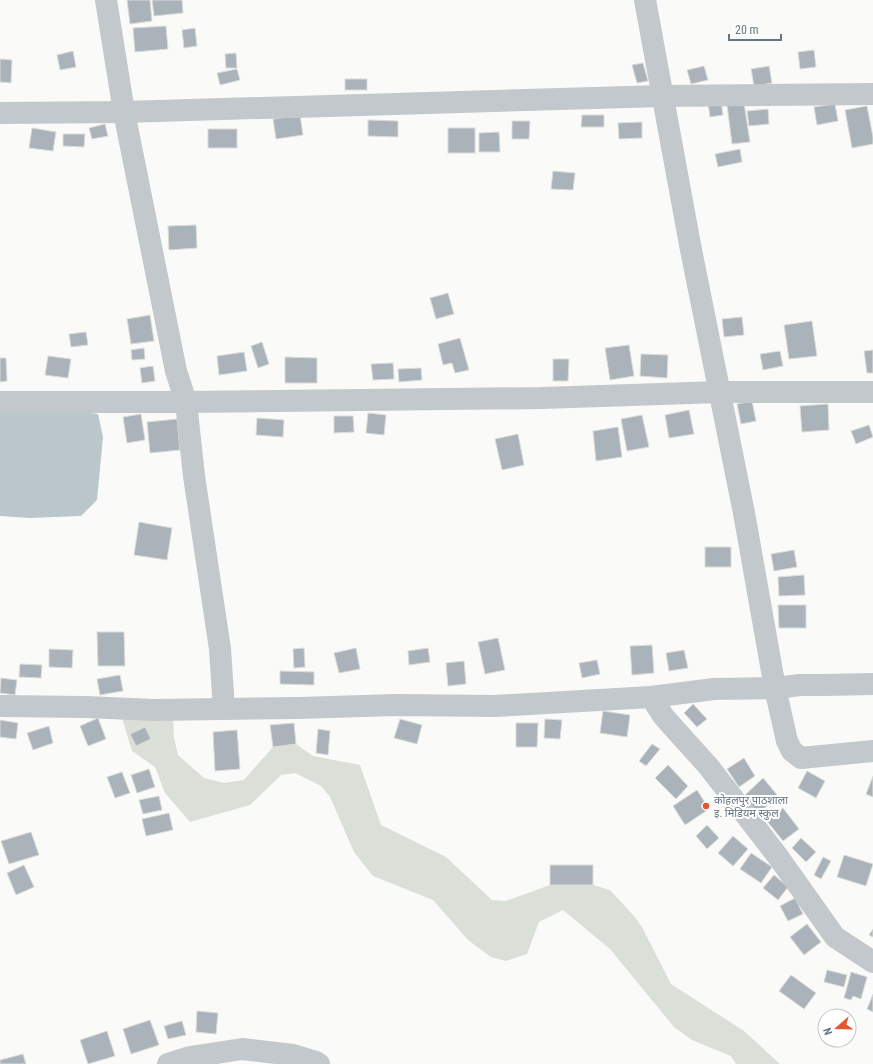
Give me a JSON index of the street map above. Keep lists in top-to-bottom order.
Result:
{
  "places": ["कोहलपुर पाठशाला इ. मिडियम स्कुल"],
  "scale_bar": "20 m",
  "north": "left"
}
